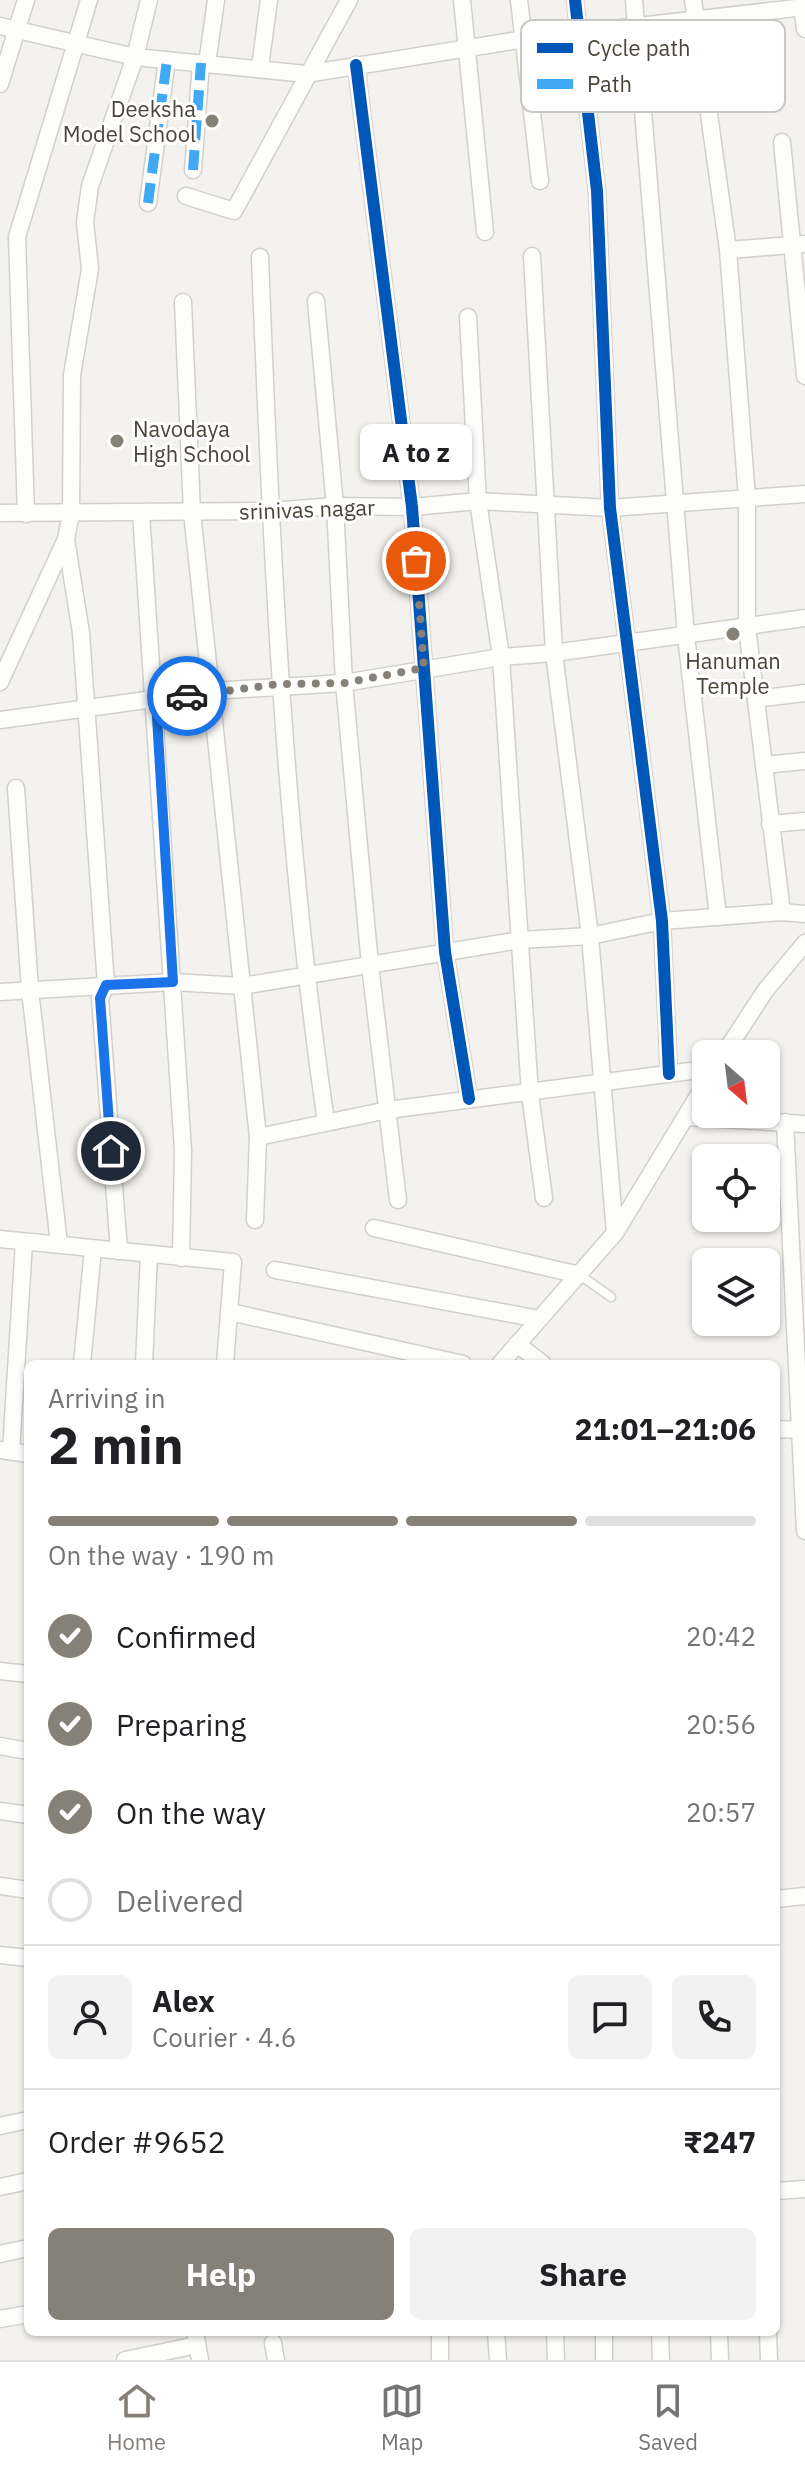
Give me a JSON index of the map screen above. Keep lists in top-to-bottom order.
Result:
{
  "streets": {
    "street": ["srinivas nagar"]
  },
  "places": [
    "Deeksha Model School",
    "Navodaya High School",
    "A to z",
    "Hanuman Temple"
  ],
  "legend": ["Cycle path", "Path"],
  "north": "bottom right",
  "page": {
    "bubble": "A to z",
    "heading": ["2 min", "Arriving in", "21:01–21:06"],
    "panel": [
      "Alex",
      "Courier · 4.6",
      "Order #9652",
      "₹247"
    ],
    "bar": "On the way · 190 m",
    "list": [
      ["Confirmed", "20:42"],
      ["Preparing", "20:56"],
      ["On the way", "20:57"],
      "Delivered"
    ],
    "buttons": ["Help", "Share"],
    "tabs": ["Home", "Map", "Saved"]
  }
}
